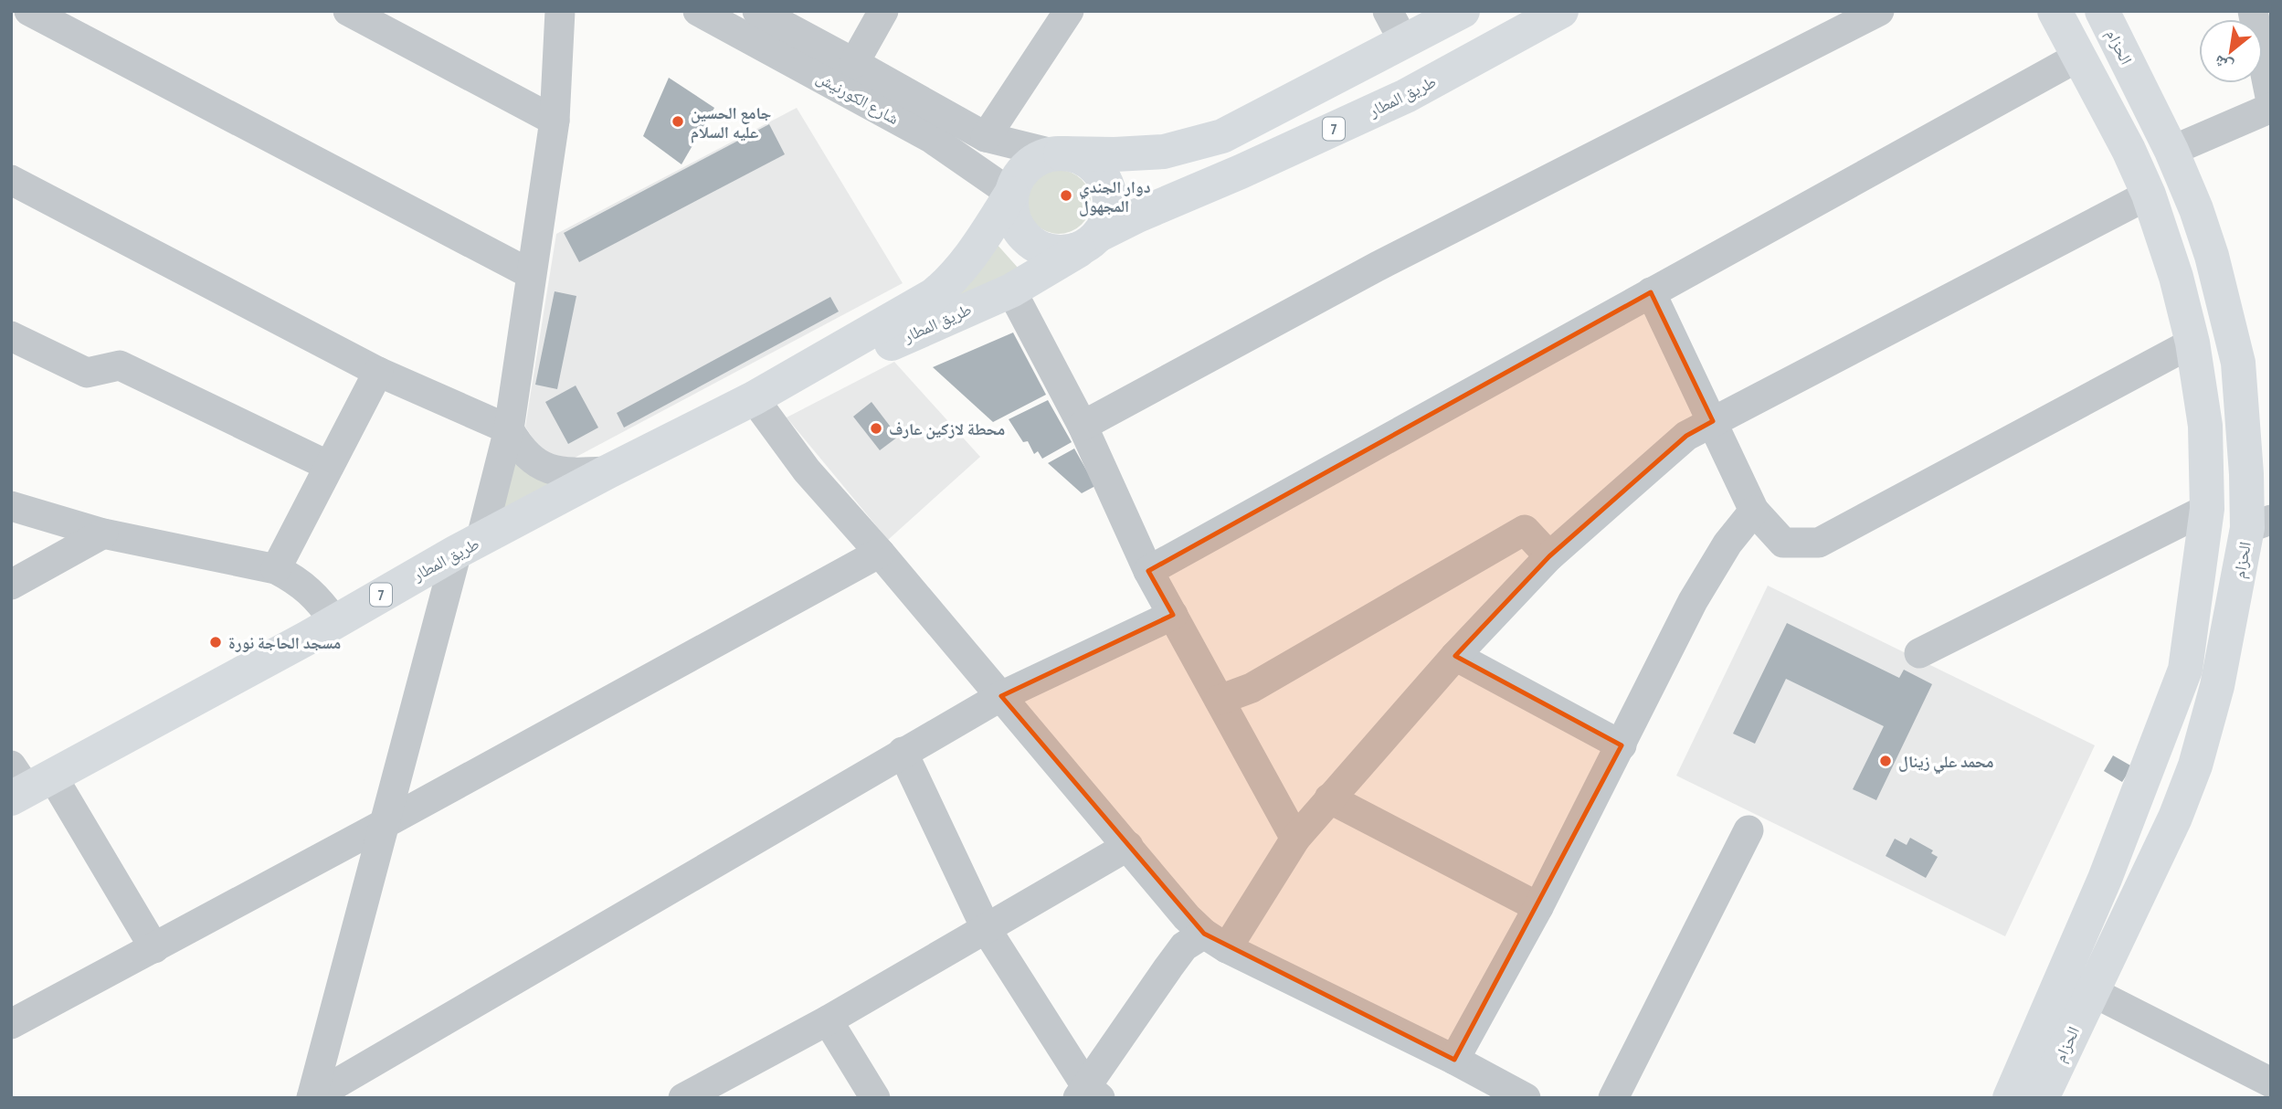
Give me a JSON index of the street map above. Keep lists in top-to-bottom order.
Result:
{
  "streets": {
    "main road": ["الحزام", "طريق المطار", "7"],
    "street": ["شارع الكورنيش"]
  },
  "crossings": [
    ["طريق المطار", "شارع الكورنيش"]
  ],
  "places": [
    "جامع الحسين عليه السلام",
    "دوار الجندي المجهول",
    "محطة لازكين عارف",
    "مسجد الحاجة نورة",
    "محمد علي زينال"
  ],
  "north": "bottom left"
}
